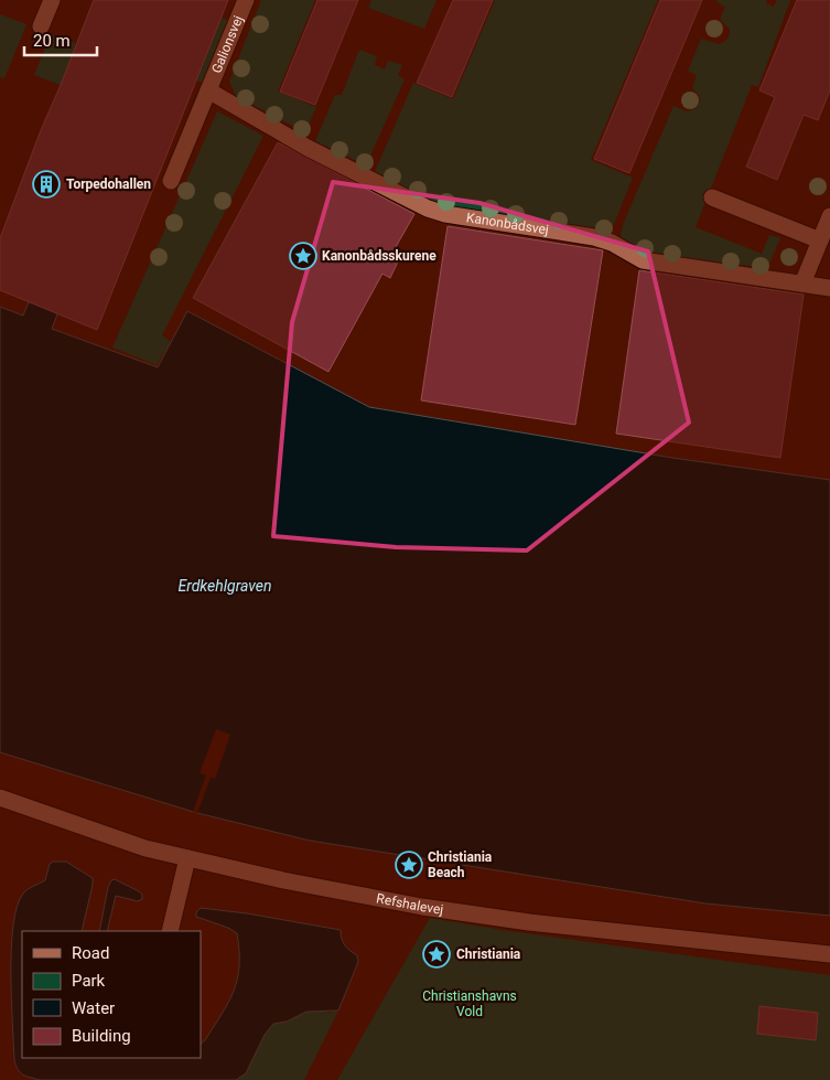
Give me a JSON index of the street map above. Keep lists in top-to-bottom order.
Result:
{
  "streets": {
    "street": ["Galionsvej", "Kanonbådsvej", "Refshalevej"]
  },
  "crossings": [
    ["Galionsvej", "Kanonbådsvej"]
  ],
  "water": ["Erdkehlgraven"],
  "parks": ["Christianshavns Vold"],
  "places": {
    "building": ["Torpedohallen"],
    "place": ["Kanonbådsskurene", "Christiania Beach", "Christiania"]
  },
  "legend": [
    "Road",
    "Park",
    "Water",
    "Building"
  ],
  "scale_bar": "20 m"
}
